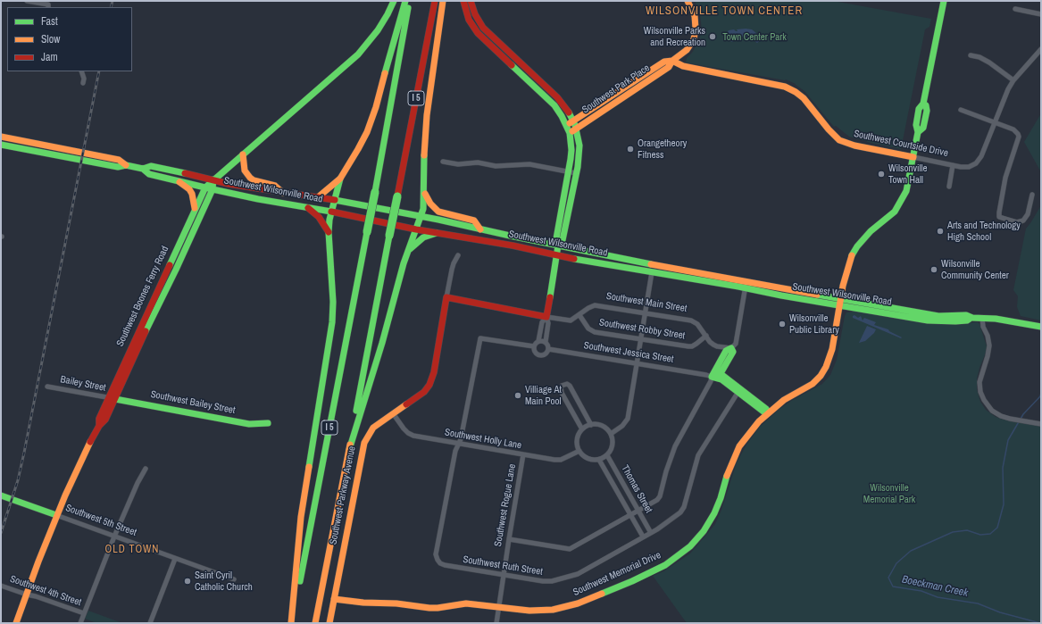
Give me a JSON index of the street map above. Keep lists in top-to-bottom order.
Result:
{
  "streets": {
    "main road": [
      "Southwest Park Place",
      "I 5",
      "Southwest Courtside Drive",
      "Southwest Wilsonville Road",
      "Southwest Boones Ferry Road",
      "Southwest Main Street",
      "Southwest Jessica Street",
      "Southwest Bailey Street",
      "Southwest Parkway Avenue",
      "Southwest 5th Street",
      "Southwest Memorial Drive"
    ],
    "street": [
      "Southwest Robby Street",
      "Bailey Street",
      "Southwest Holly Lane",
      "Thomas Street",
      "Southwest Rogue Lane",
      "Southwest Ruth Street",
      "Southwest 4th Street"
    ]
  },
  "crossings": [
    ["Southwest Park Place", "Southwest Courtside Drive"],
    ["I 5", "Southwest Wilsonville Road"],
    ["Southwest Courtside Drive", "Southwest Memorial Drive"],
    ["Southwest Wilsonville Road", "Southwest Boones Ferry Road"],
    ["Southwest Wilsonville Road", "Southwest Memorial Drive"],
    ["Southwest Boones Ferry Road", "Bailey Street"],
    ["Southwest Boones Ferry Road", "Southwest Bailey Street"],
    ["Southwest Boones Ferry Road", "Southwest 5th Street"],
    ["Southwest Boones Ferry Road", "Southwest 4th Street"],
    ["Southwest Main Street", "Southwest Robby Street"],
    ["Southwest Main Street", "Southwest Parkway Avenue"],
    ["Southwest Jessica Street", "Southwest Ruth Street"],
    ["Southwest Jessica Street", "Southwest Memorial Drive"],
    ["Bailey Street", "Southwest Bailey Street"],
    ["Southwest Holly Lane", "Thomas Street"],
    ["Southwest Holly Lane", "Southwest Parkway Avenue"],
    ["Southwest Holly Lane", "Southwest Rogue Lane"],
    ["Southwest Holly Lane", "Southwest Ruth Street"],
    ["Thomas Street", "Southwest Ruth Street"],
    ["Southwest Parkway Avenue", "Southwest Memorial Drive"],
    ["Southwest Rogue Lane", "Southwest Ruth Street"],
    ["Southwest Rogue Lane", "Southwest Memorial Drive"]
  ],
  "districts": ["WILSONVILLE TOWN CENTER", "OLD TOWN"],
  "water": ["Boeckman Creek"],
  "parks": ["Town Center Park", "Wilsonville Memorial Park"],
  "places": [
    "Wilsonville Parks and Recreation",
    "Orangetheory Fitness",
    "Wilsonville Town Hall",
    "Arts and Technology High School",
    "Wilsonville Community Center",
    "Wilsonville Public Library",
    "Villiage At Main Pool",
    "Saint Cyril Catholic Church"
  ],
  "legend": ["Fast", "Slow", "Jam"]
}
